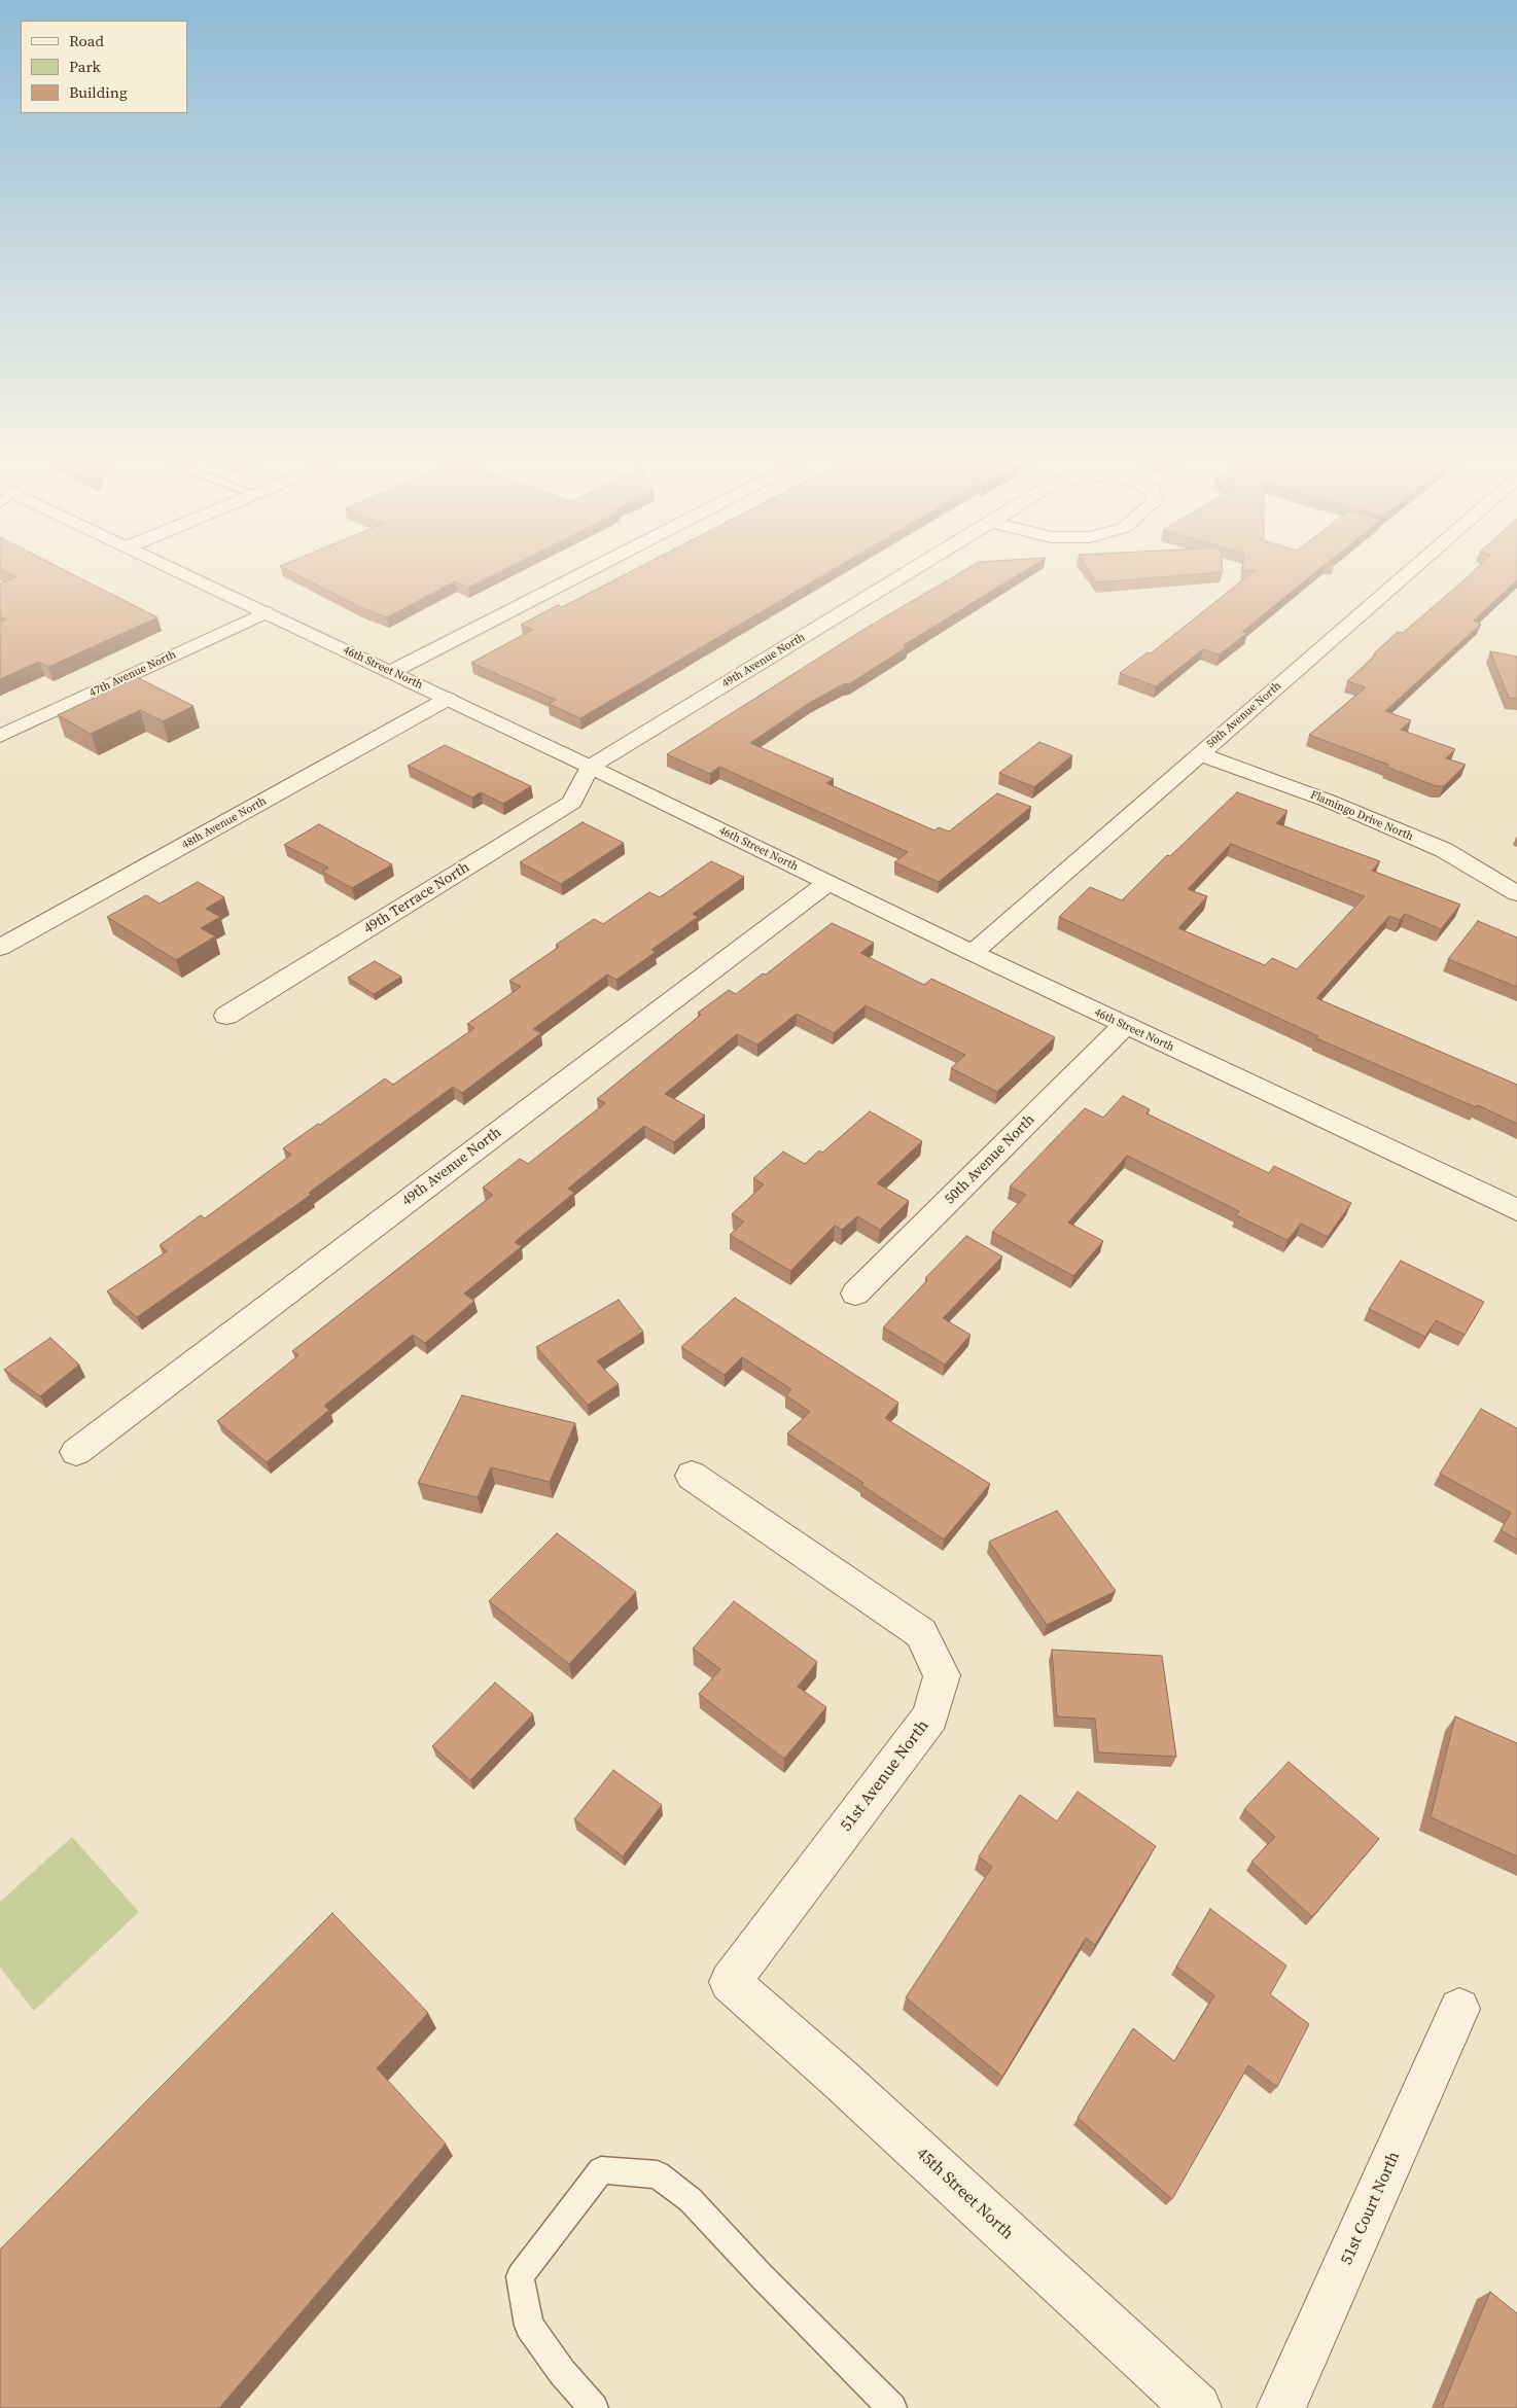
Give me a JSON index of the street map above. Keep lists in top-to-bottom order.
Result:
{
  "streets": {
    "street": [
      "49th Avenue North",
      "46th Street North",
      "47th Avenue North",
      "50th Avenue North",
      "Flamingo Drive North",
      "48th Avenue North",
      "49th Terrace North",
      "51st Avenue North",
      "45th Street North",
      "51st Court North"
    ]
  },
  "crossings": [
    ["49th Avenue North", "46th Street North"],
    ["49th Avenue North", "49th Terrace North"],
    ["46th Street North", "47th Avenue North"],
    ["46th Street North", "50th Avenue North"],
    ["46th Street North", "48th Avenue North"],
    ["46th Street North", "49th Terrace North"],
    ["50th Avenue North", "Flamingo Drive North"],
    ["51st Avenue North", "45th Street North"]
  ],
  "legend": ["Road", "Park", "Building"]
}
